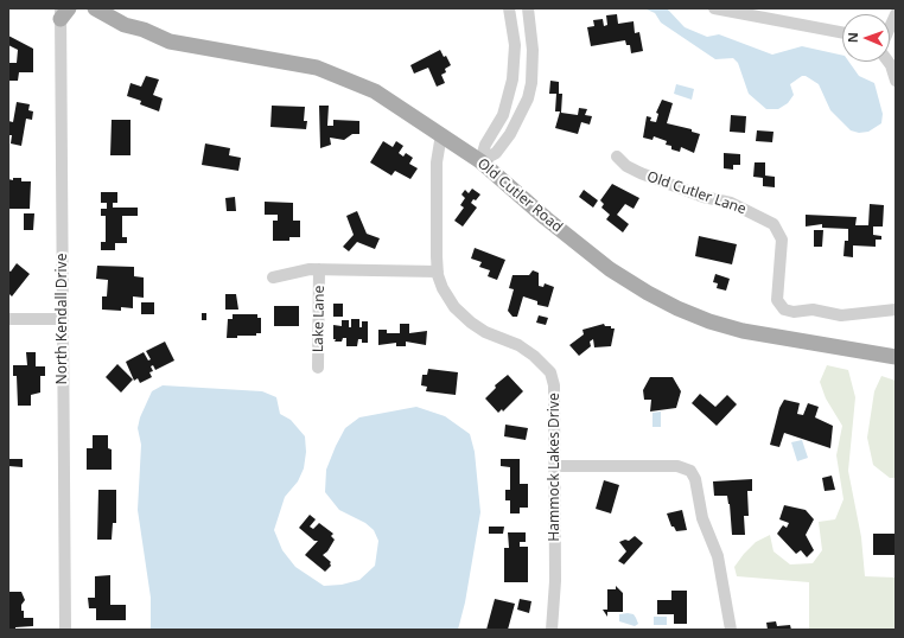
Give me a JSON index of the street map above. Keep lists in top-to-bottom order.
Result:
{
  "streets": {
    "main road": ["Old Cutler Road"],
    "street": [
      "Old Cutler Lane",
      "North Kendall Drive",
      "Lake Lane",
      "Hammock Lakes Drive"
    ]
  },
  "crossings": [
    ["Old Cutler Road", "Hammock Lakes Drive"]
  ],
  "north": "left"
}
